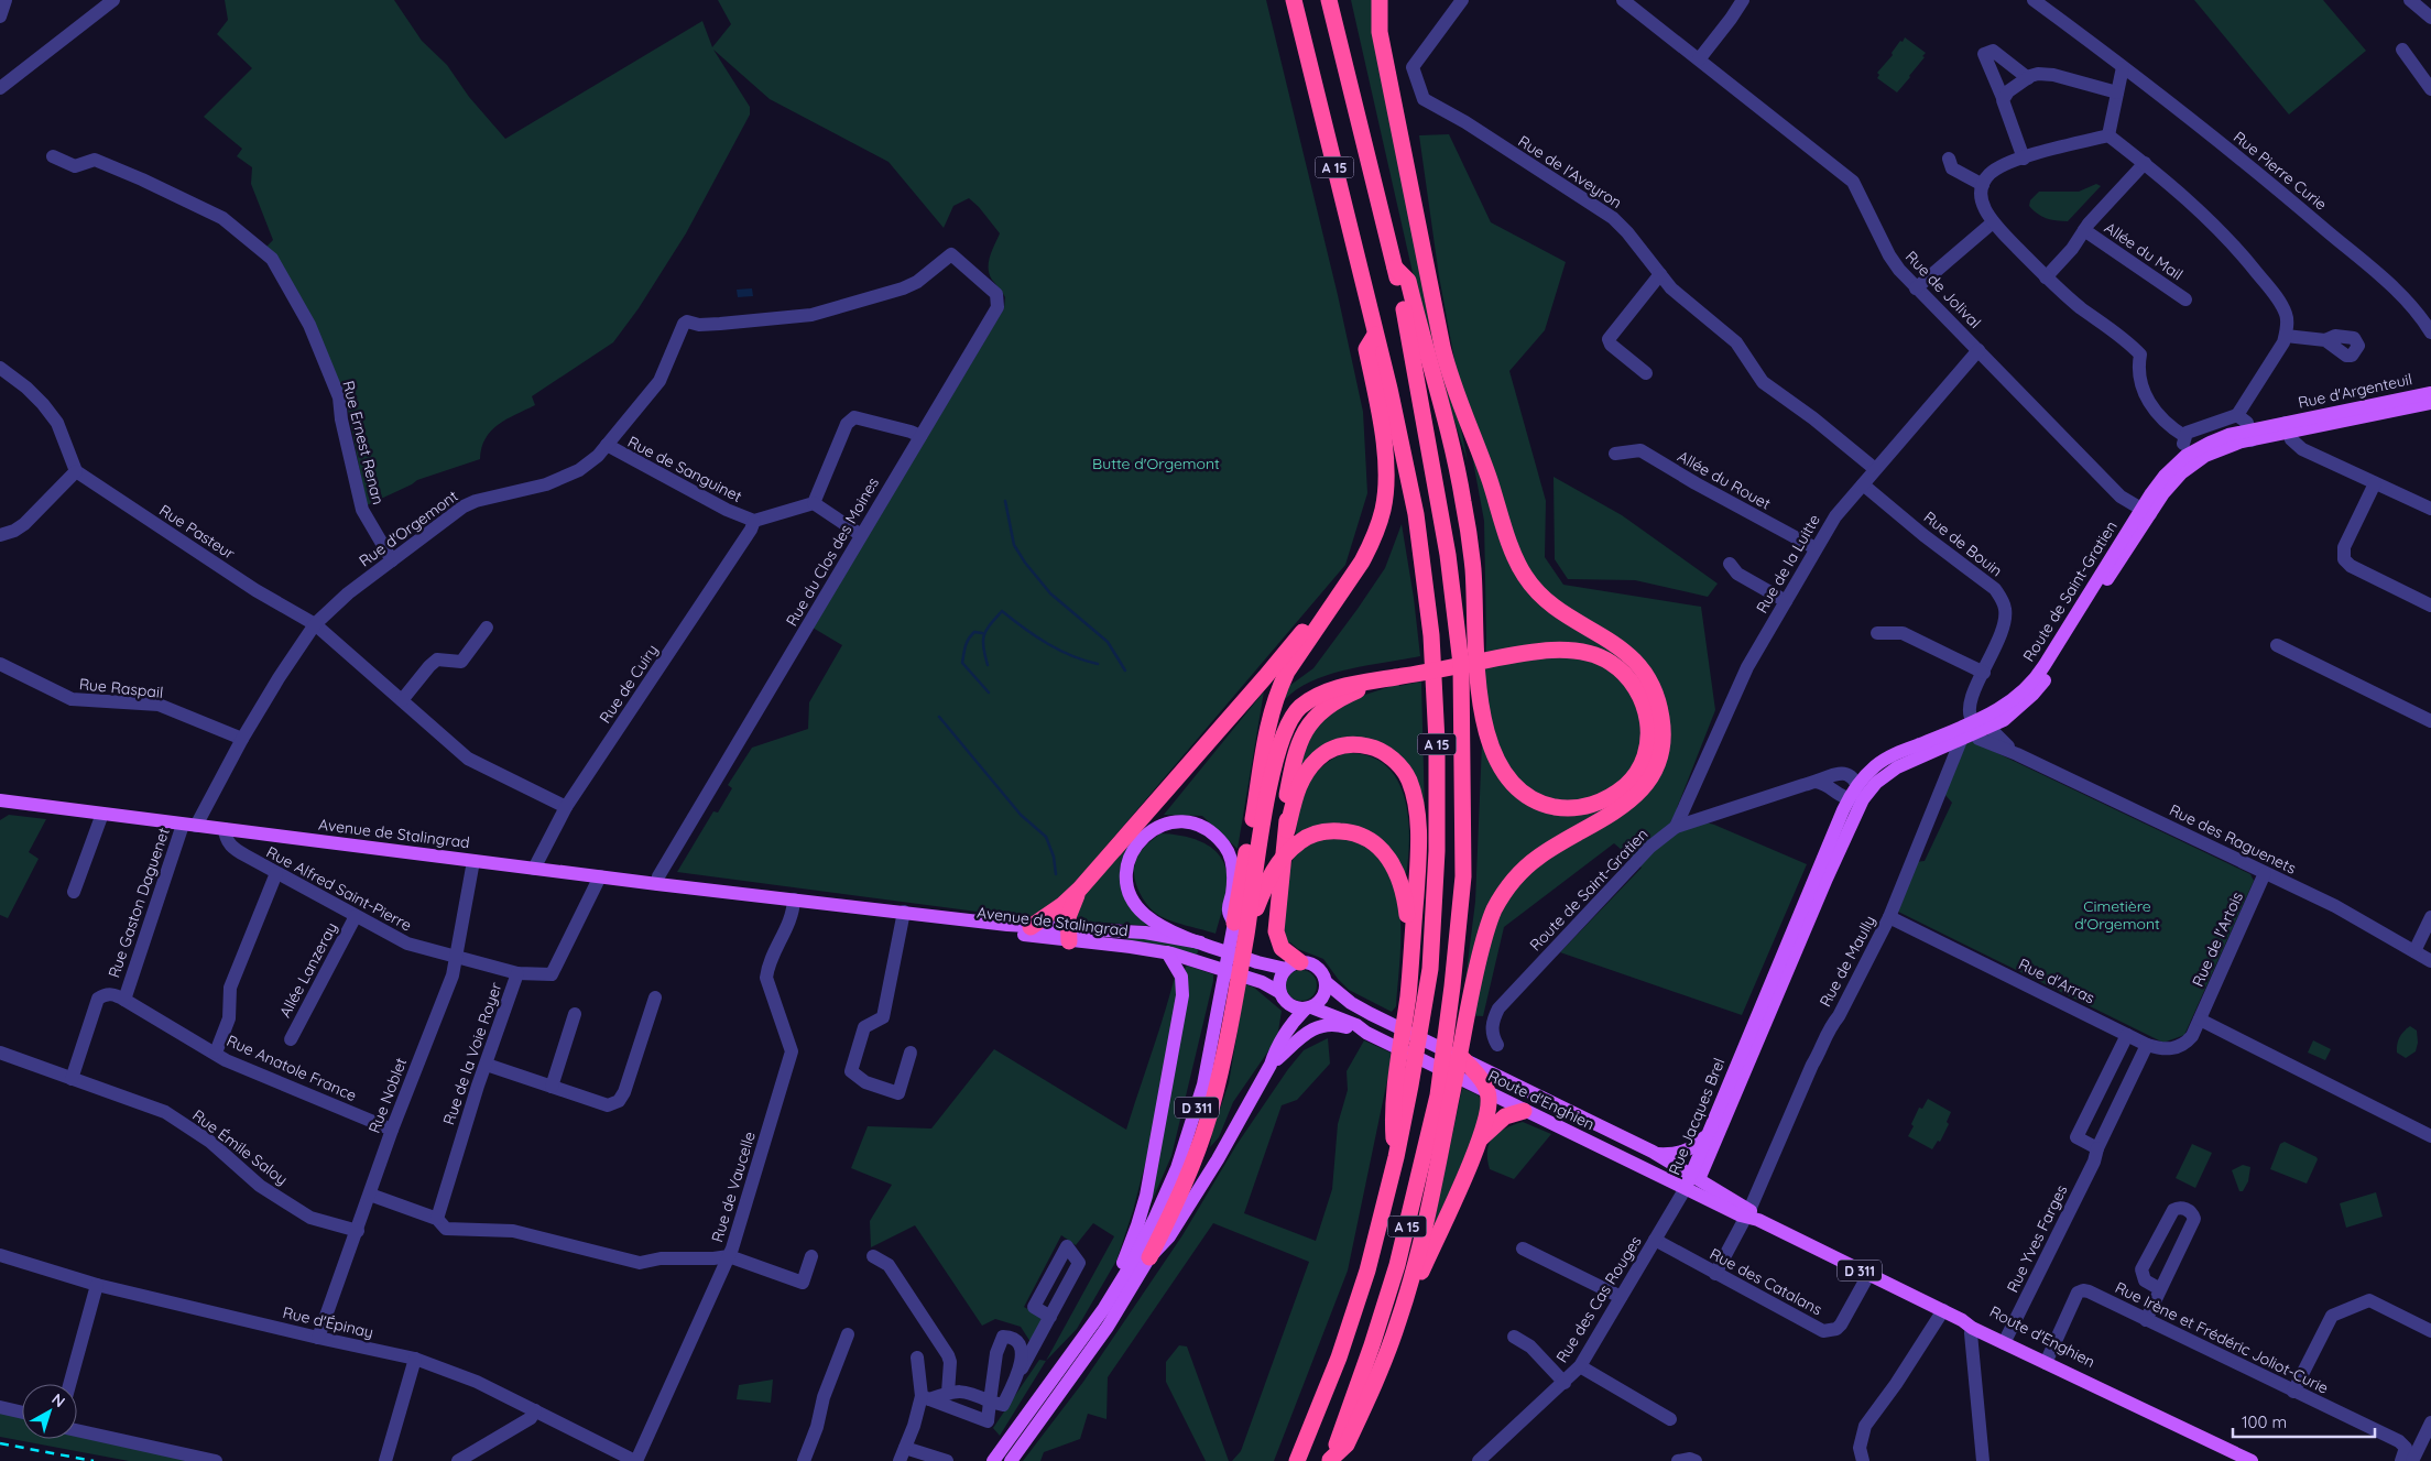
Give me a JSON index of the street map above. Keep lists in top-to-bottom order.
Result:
{
  "streets": {
    "highway": ["A 15"],
    "main road": [
      "Rue d'Argenteuil",
      "Route de Saint-Gratien",
      "Avenue de Stalingrad",
      "Route d'Enghien",
      "D 311",
      "Rue Jacques Brel"
    ],
    "street": [
      "Rue Pierre Curie",
      "Rue de l'Aveyron",
      "Allée du Mail",
      "Rue de Jolival",
      "Rue Ernest Renan",
      "Rue de Sanguinet",
      "Allée du Rouet",
      "Rue d'Orgemont",
      "Rue Pasteur",
      "Rue de Bouin",
      "Rue du Clos des Moines",
      "Rue de la Luitte",
      "Rue de Cuiry",
      "Rue Raspail",
      "Rue des Raguenets",
      "Rue Alfred Saint-Pierre",
      "Rue Gaston Daguenet",
      "Rue de l'Artois",
      "Rue de Maully",
      "Allée Lanzeray",
      "Rue d'Arras",
      "Rue de la Voie Royer",
      "Rue Anatole France",
      "Rue Noblet",
      "Rue Émile Saloy",
      "Rue de Vaucelle",
      "Rue Yves Farges",
      "Rue des Catalans",
      "Rue des Cas Rouges",
      "Rue d'Épinay",
      "Rue Irène et Frédéric Joliot-Curie"
    ]
  },
  "crossings": [
    ["Rue de l'Aveyron", "Rue de la Luitte"],
    ["Rue de Jolival", "Rue d'Argenteuil"],
    ["Rue de Jolival", "Rue de la Luitte"],
    ["Rue de Jolival", "Route de Saint-Gratien"],
    ["Rue d'Argenteuil", "Route de Saint-Gratien"],
    ["Rue Ernest Renan", "Rue d'Orgemont"],
    ["Rue de Sanguinet", "Rue d'Orgemont"],
    ["Rue de Sanguinet", "Rue de Cuiry"],
    ["Allée du Rouet", "Rue de la Luitte"],
    ["Rue d'Orgemont", "Rue Pasteur"],
    ["Rue d'Orgemont", "Rue du Clos des Moines"],
    ["Rue d'Orgemont", "Rue Raspail"],
    ["Rue d'Orgemont", "Avenue de Stalingrad"],
    ["Rue d'Orgemont", "Rue Gaston Daguenet"],
    ["Rue Pasteur", "Rue de Cuiry"],
    ["Rue de Bouin", "Rue de la Luitte"],
    ["Rue de Bouin", "Route de Saint-Gratien"],
    ["Rue de Bouin", "Rue des Raguenets"],
    ["Rue du Clos des Moines", "Avenue de Stalingrad"],
    ["Rue de la Luitte", "Route de Saint-Gratien"],
    ["Route de Saint-Gratien", "Rue des Raguenets"],
    ["Route de Saint-Gratien", "Rue de Maully"],
    ["Route de Saint-Gratien", "Rue Jacques Brel"],
    ["Rue de Cuiry", "Avenue de Stalingrad"],
    ["Avenue de Stalingrad", "Rue Alfred Saint-Pierre"],
    ["Avenue de Stalingrad", "Rue Gaston Daguenet"],
    ["Avenue de Stalingrad", "Rue de la Voie Royer"],
    ["Avenue de Stalingrad", "Rue Noblet"],
    ["Avenue de Stalingrad", "Route d'Enghien"],
    ["Avenue de Stalingrad", "D 311"],
    ["Avenue de Stalingrad", "Rue de Vaucelle"],
    ["Rue des Raguenets", "Rue de l'Artois"],
    ["Rue Alfred Saint-Pierre", "Allée Lanzeray"],
    ["Rue Alfred Saint-Pierre", "Rue de la Voie Royer"],
    ["Rue Alfred Saint-Pierre", "Rue Noblet"],
    ["Rue Gaston Daguenet", "Rue Anatole France"],
    ["Rue Gaston Daguenet", "Rue Émile Saloy"],
    ["Rue de l'Artois", "Rue d'Arras"],
    ["Rue de Maully", "Rue d'Arras"],
    ["Rue de Maully", "Route d'Enghien"],
    ["Rue de Maully", "Rue des Catalans"],
    ["Rue d'Arras", "Rue Yves Farges"],
    ["Rue de la Voie Royer", "Rue de Vaucelle"],
    ["Rue Anatole France", "Rue Noblet"],
    ["Rue Noblet", "Rue Émile Saloy"],
    ["Rue Noblet", "Rue de Vaucelle"],
    ["Rue Noblet", "Rue d'Épinay"],
    ["Route d'Enghien", "D 311"],
    ["Route d'Enghien", "Rue Jacques Brel"],
    ["Route d'Enghien", "Rue Yves Farges"],
    ["Route d'Enghien", "Rue des Catalans"],
    ["Route d'Enghien", "Rue des Cas Rouges"],
    ["Route d'Enghien", "Rue Irène et Frédéric Joliot-Curie"],
    ["Rue Jacques Brel", "Rue des Cas Rouges"],
    ["Rue des Catalans", "Rue des Cas Rouges"]
  ],
  "parks": ["Butte d'Orgemont", "Cimetière d'Orgemont"],
  "scale_bar": "100 m",
  "north": "top right"
}
